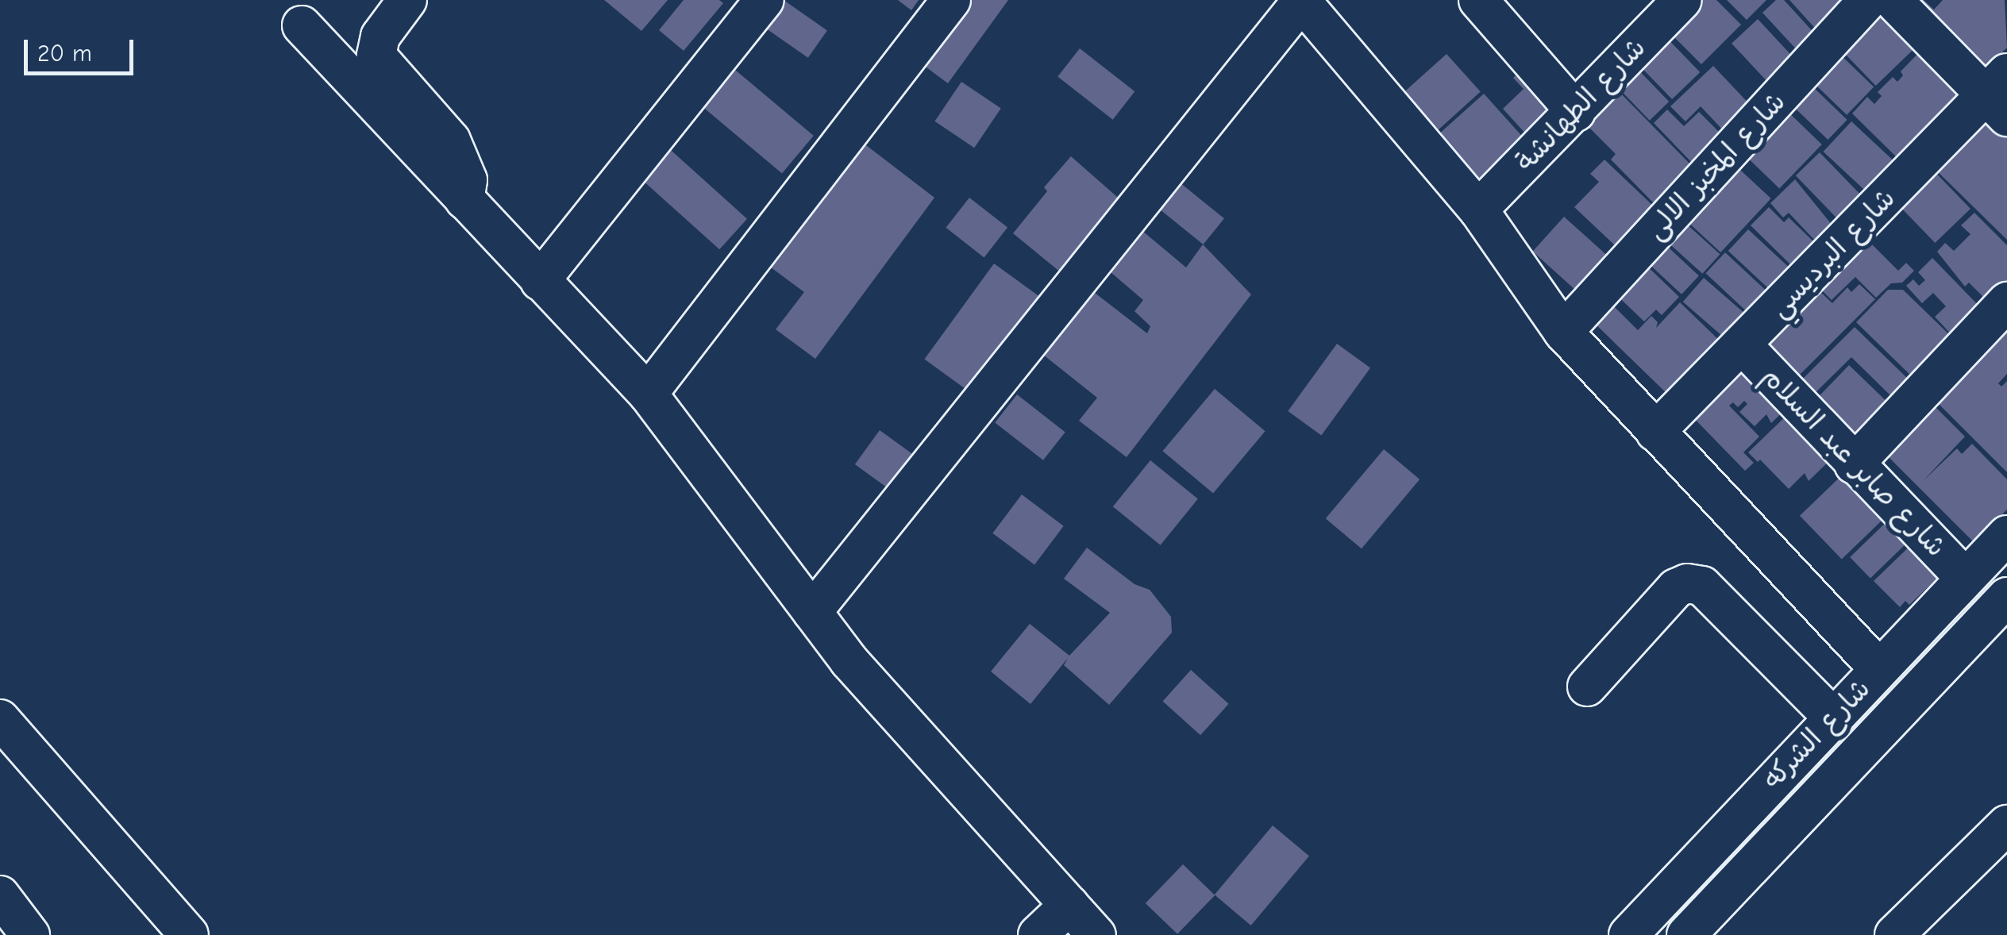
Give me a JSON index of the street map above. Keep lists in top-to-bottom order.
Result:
{
  "streets": {
    "street": [
      "شارع الطهانشة",
      "شارع المخبز الالى",
      "شارع البرديسي",
      "شارع صابر عبد السلام",
      "شارع الشركه"
    ]
  },
  "crossings": [
    ["شارع البرديسي", "شارع صابر عبد السلام"],
    ["شارع صابر عبد السلام", "شارع الشركه"]
  ],
  "scale_bar": "20 m"
}
